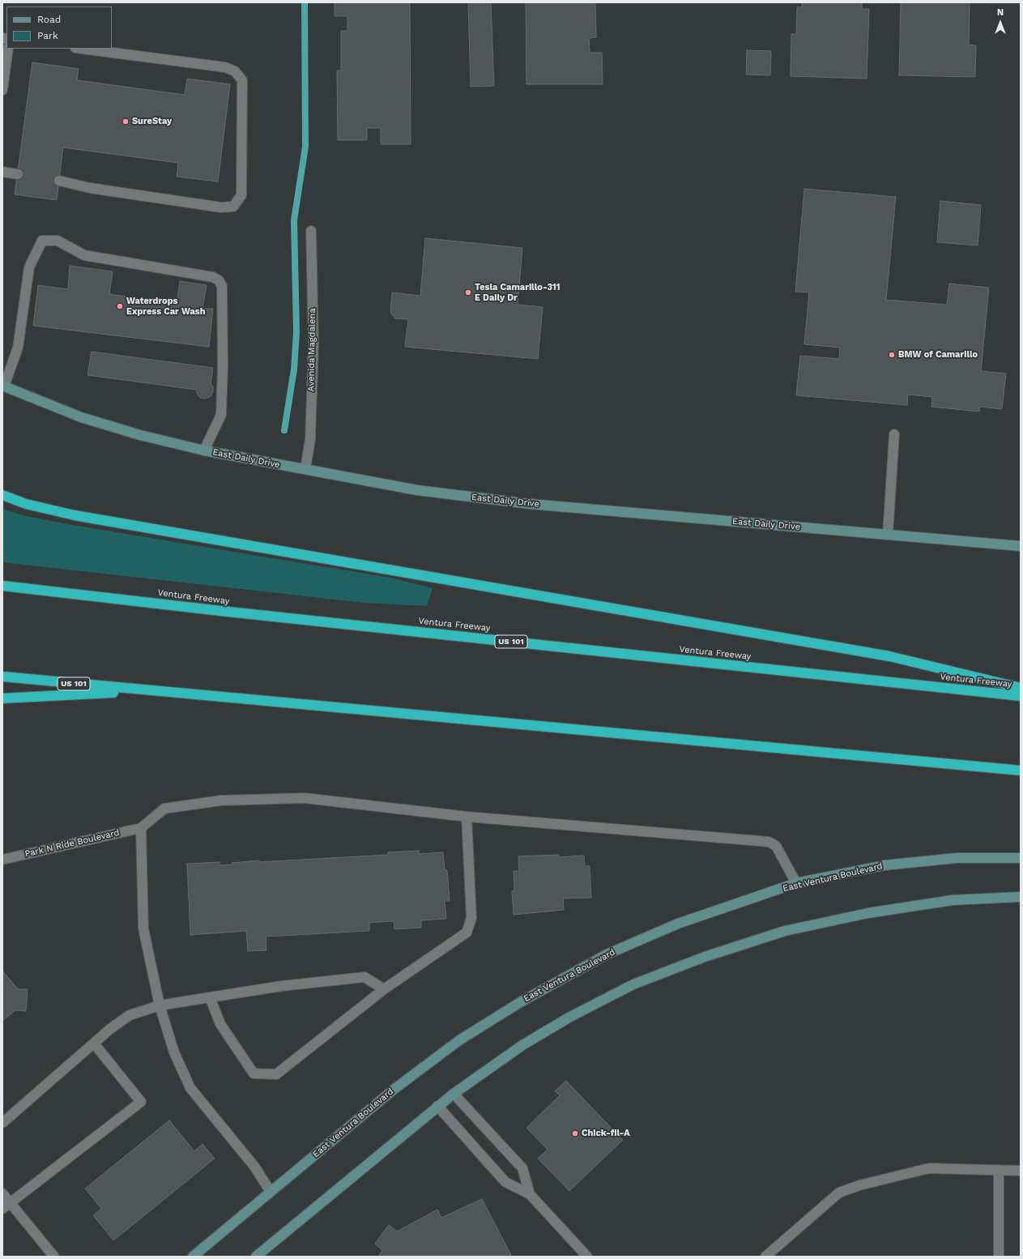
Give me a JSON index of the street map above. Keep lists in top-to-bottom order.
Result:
{
  "streets": {
    "highway": ["Ventura Freeway", "US 101"],
    "main road": ["East Daily Drive", "East Ventura Boulevard"],
    "street": ["Avenida Magdalena", "Park N Ride Boulevard"]
  },
  "crossings": [
    ["Avenida Magdalena", "East Daily Drive"]
  ],
  "places": [
    "SureStay",
    "Tesla Camarillo-311 E Daily Dr",
    "Waterdrops Express Car Wash",
    "BMW of Camarillo",
    "Chick-fil-A"
  ],
  "legend": ["Road", "Park"],
  "north": "top"
}
